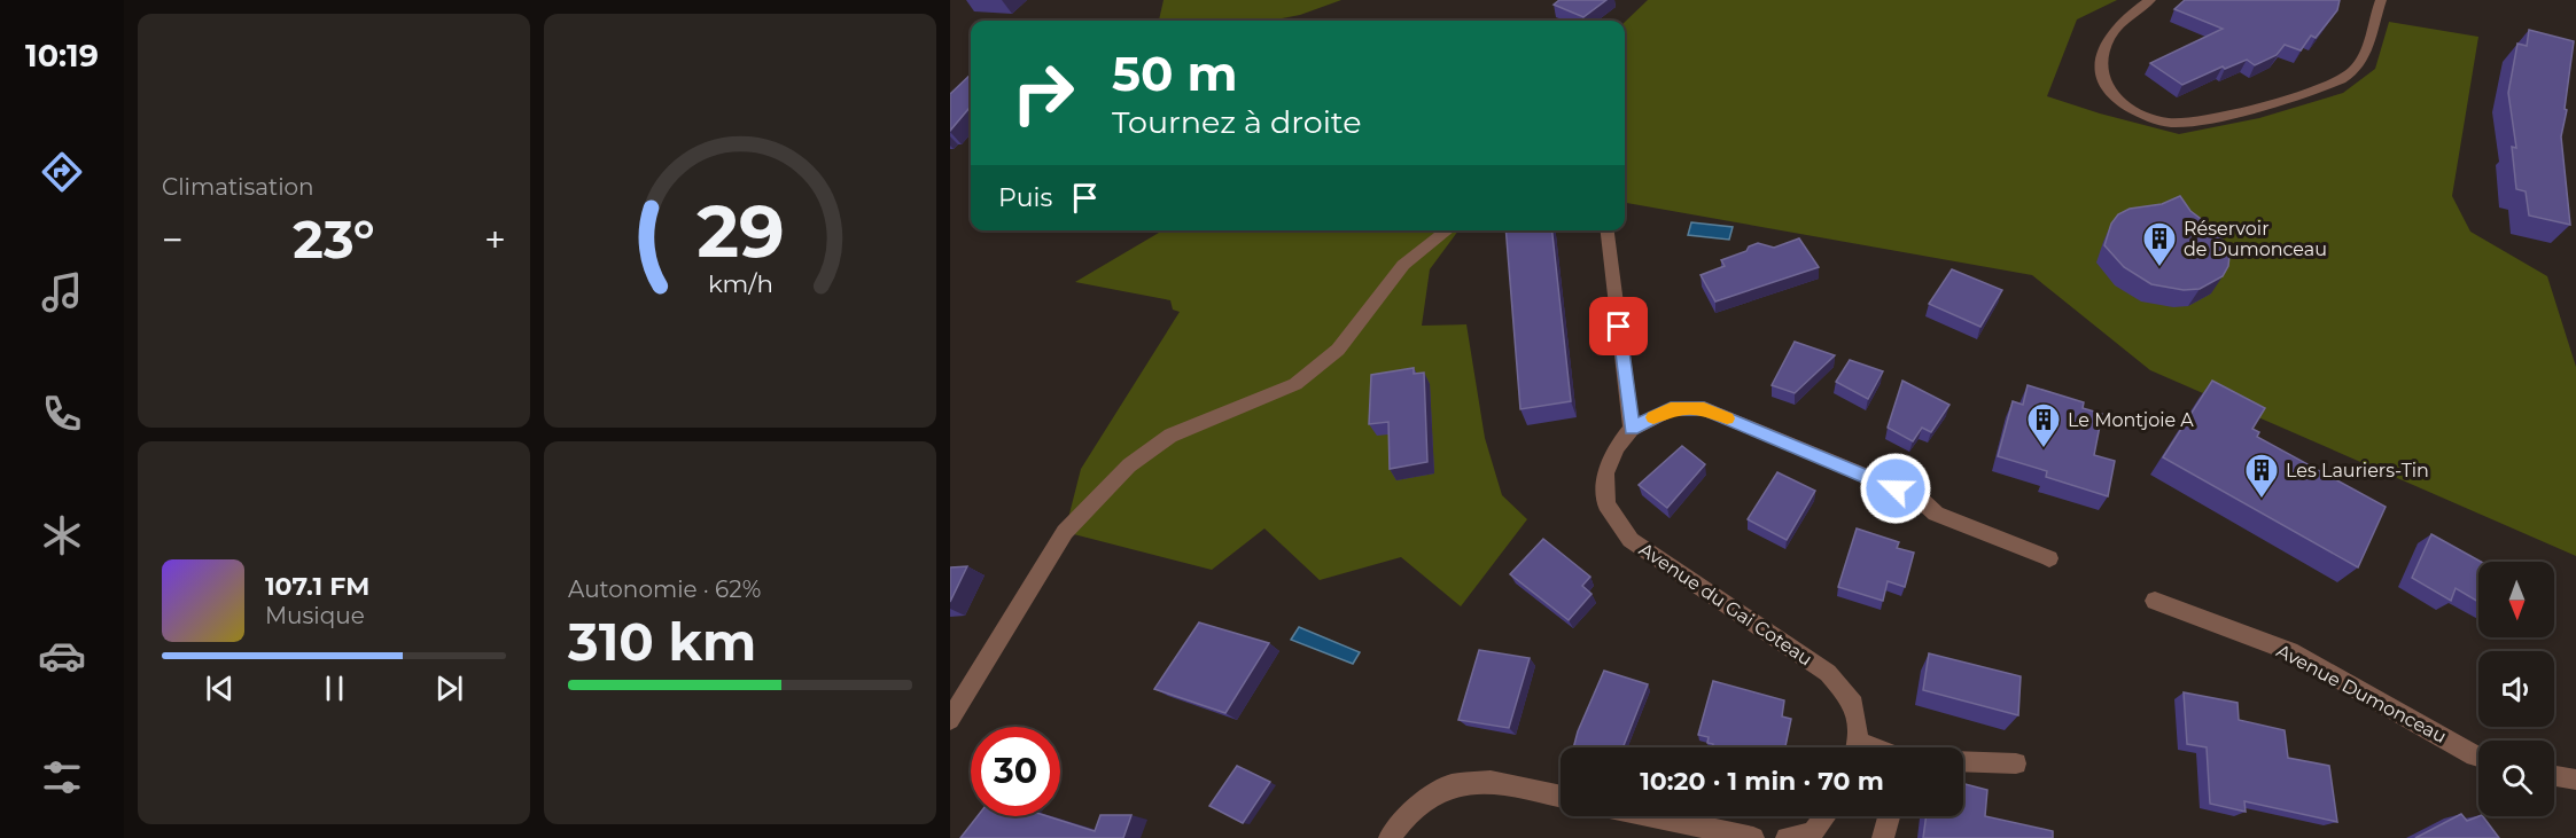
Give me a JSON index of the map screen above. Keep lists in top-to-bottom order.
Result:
{
  "streets": {
    "street": ["Avenue du Gai Coteau", "Avenue Dumonceau"]
  },
  "places": {
    "building": ["Réservoir de Dumonceau", "Le Montjoie A", "Les Lauriers-Tin"]
  },
  "north": "bottom",
  "page": {
    "tabs": "10:19",
    "tile": [
      "Climatisation",
      ["Autonomie · 62%", "310 km"]
    ],
    "turn": ["50 m", "Tournez à droite"],
    "then": "Puis",
    "heat": ["−", "23°", "+"],
    "song": ["107.1 FM", "Musique"],
    "limit": "30",
    "trip": "10:20 · 1 min · 70 m",
    "gauge": ["29", "km/h"]
  }
}
